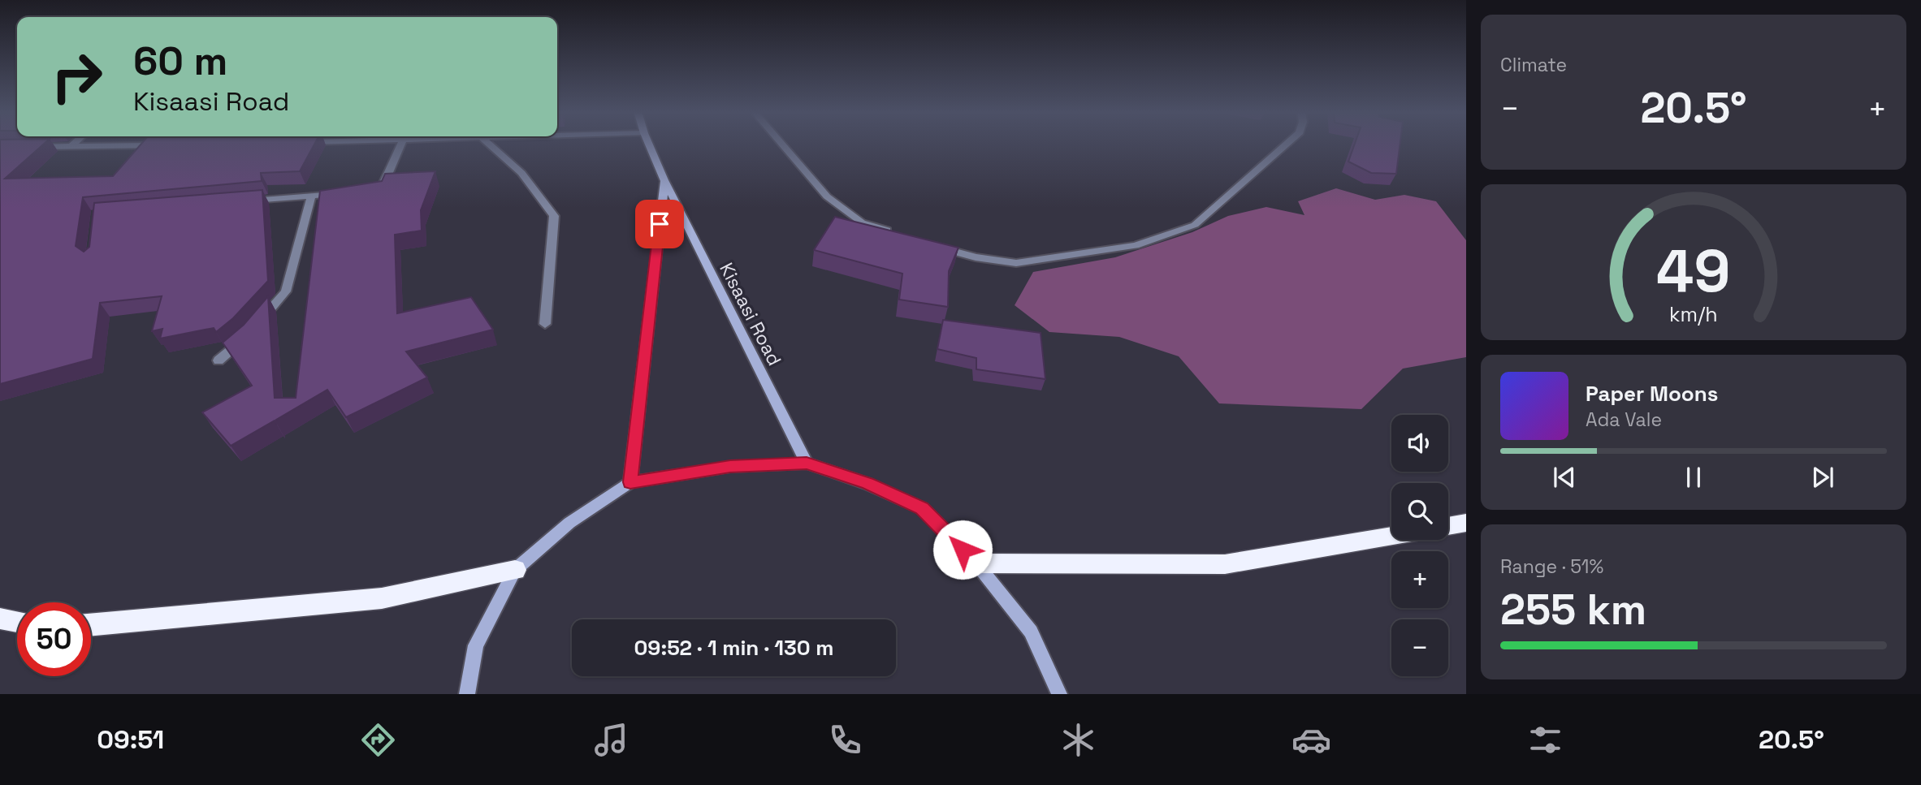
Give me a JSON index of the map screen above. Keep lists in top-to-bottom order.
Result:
{
  "streets": {
    "main road": ["Kisaasi Road"]
  },
  "page": {
    "tile": [
      "Climate",
      ["Range · 51%", "255 km"]
    ],
    "turn": ["60 m", "Kisaasi Road"],
    "heat": ["−", "20.5°", "+"],
    "song": ["Paper Moons", "Ada Vale"],
    "map_buttons": ["+", "−"],
    "limit": "50",
    "trip": "09:52 · 1 min · 130 m",
    "tabs": ["09:51", "20.5°"],
    "gauge": ["49", "km/h"]
  }
}
